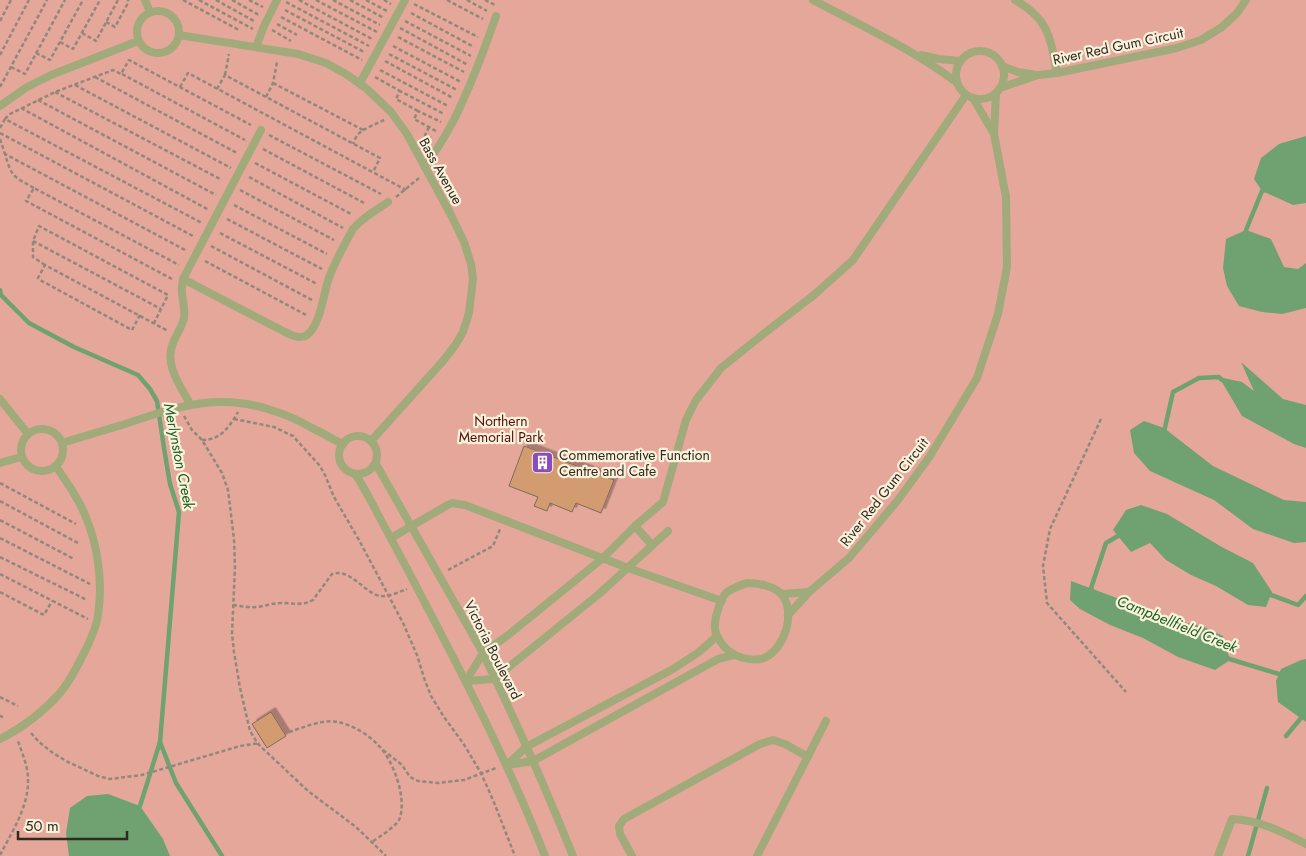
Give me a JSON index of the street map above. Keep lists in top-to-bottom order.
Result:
{
  "streets": {
    "lane": ["River Red Gum Circuit", "Bass Avenue", "Victoria Boulevard"]
  },
  "crossings": [
    ["Bass Avenue", "Victoria Boulevard"]
  ],
  "water": ["Merlynston Creek", "Campbellfield Creek"],
  "parks": ["Northern Memorial Park"],
  "places": {
    "building": ["Commemorative Function Centre and Cafe"]
  },
  "scale_bar": "50 m"
}
